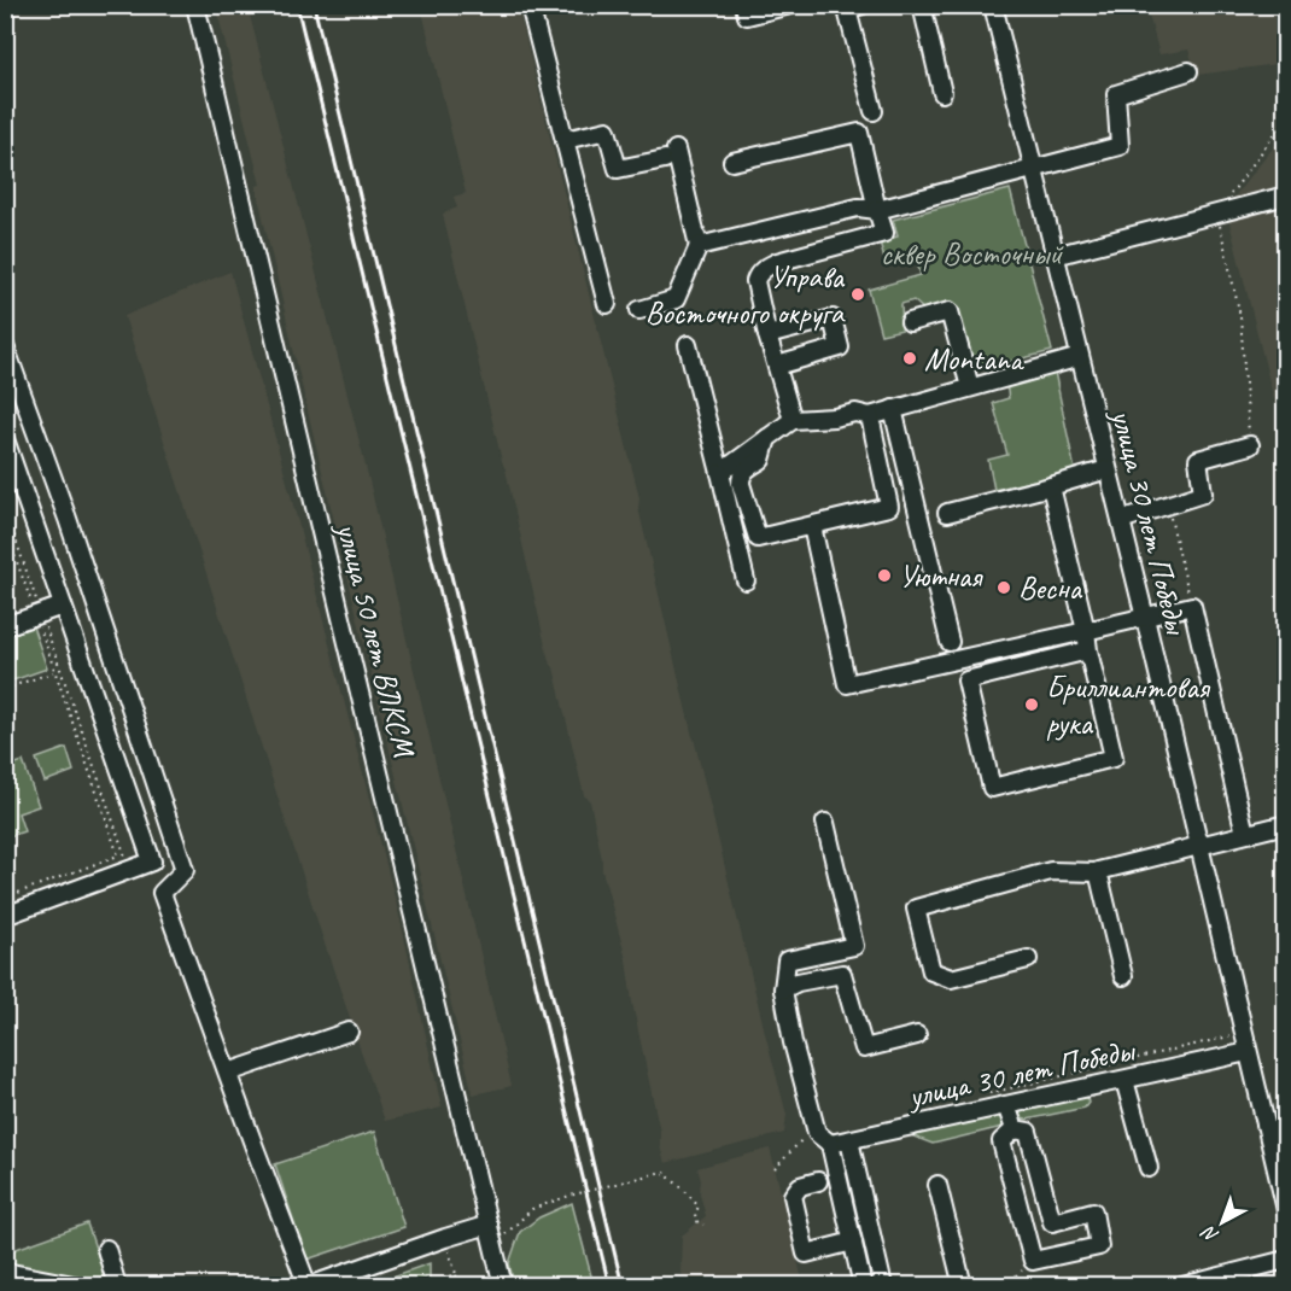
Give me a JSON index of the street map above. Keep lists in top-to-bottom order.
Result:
{
  "streets": {
    "street": ["улица 30 лет Победы", "улица 50 лет ВЛКСМ"]
  },
  "parks": ["сквер Восточный"],
  "places": [
    "Управа Восточного округа",
    "Montana",
    "Уютная",
    "Весна",
    "Бриллиантовая рука"
  ],
  "north": "bottom left"
}
